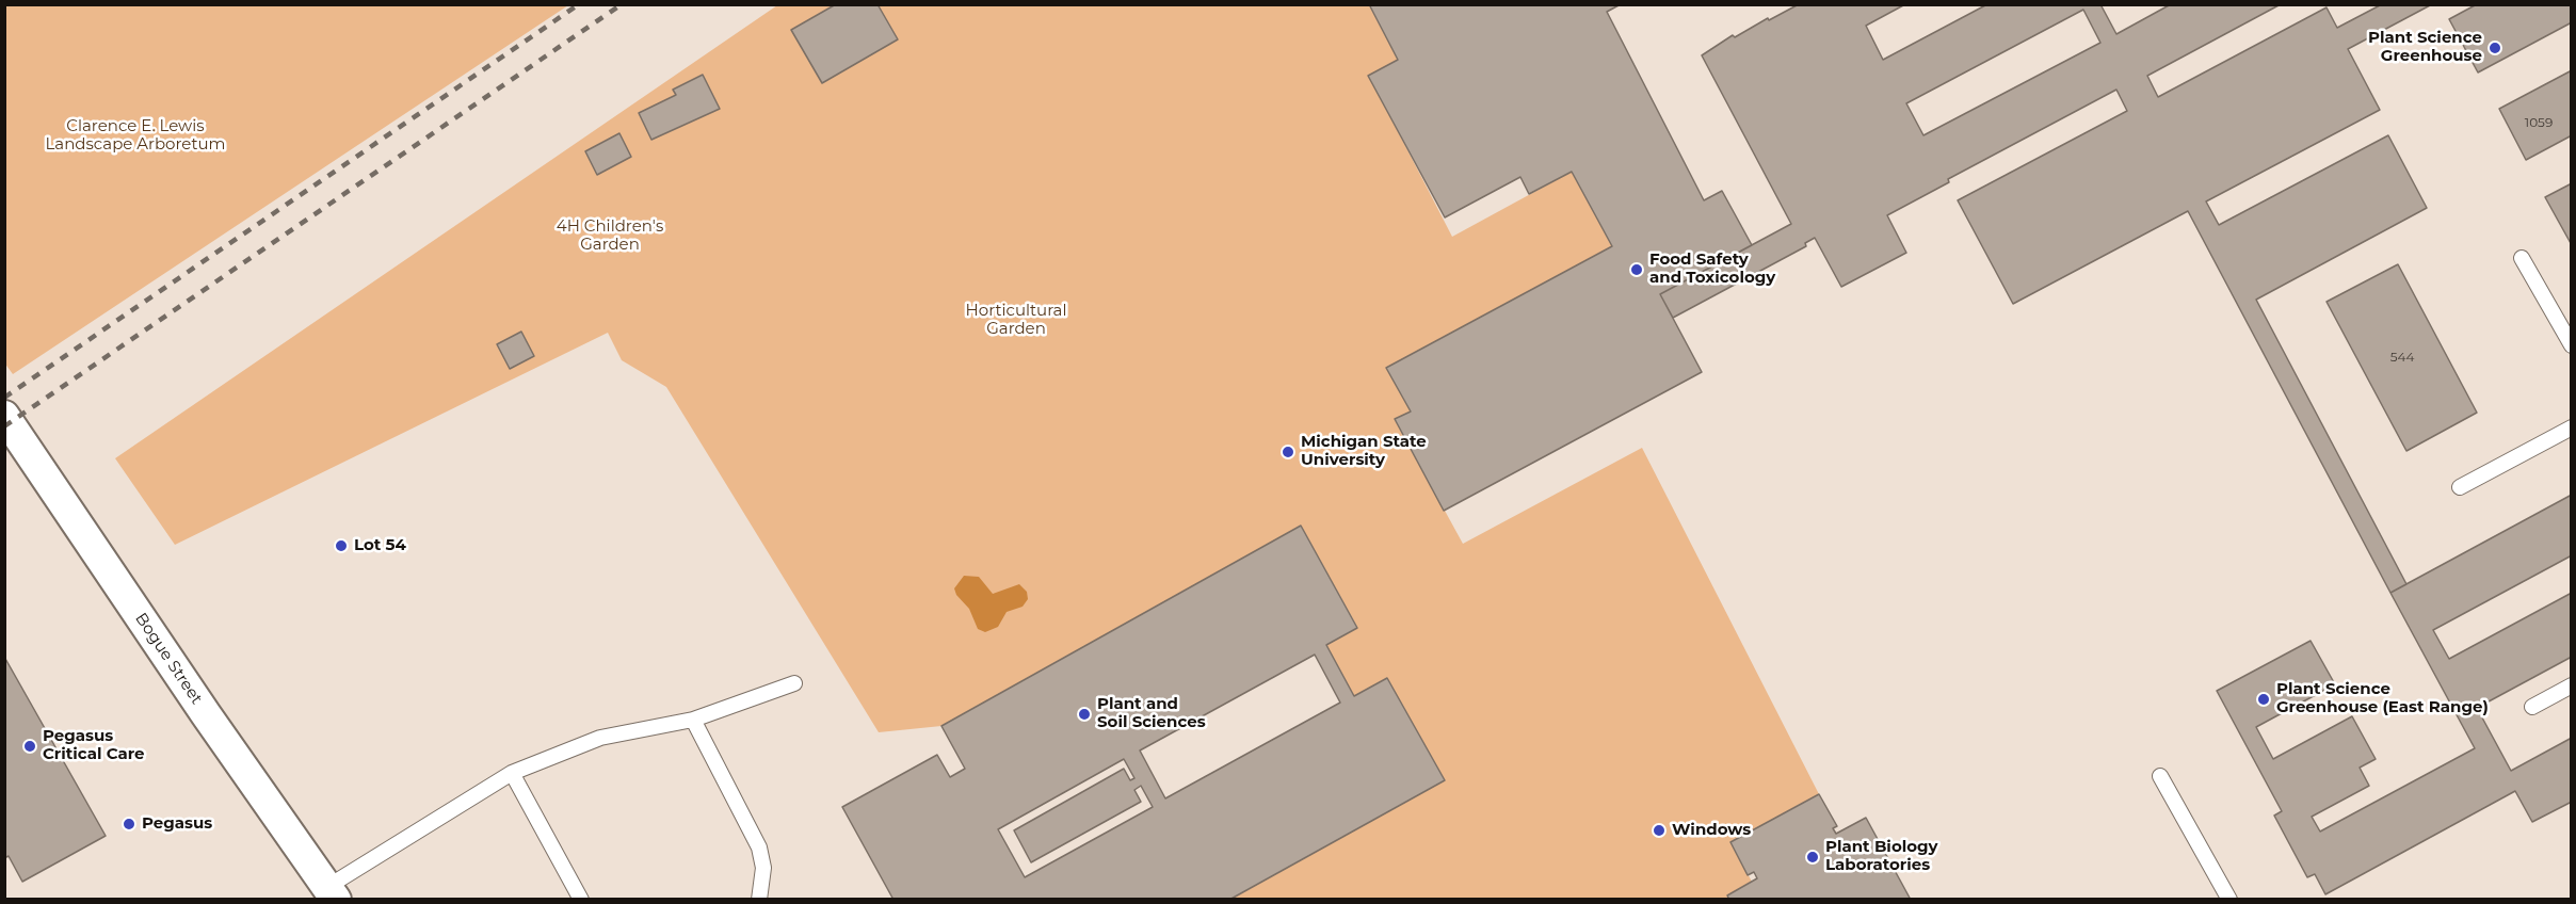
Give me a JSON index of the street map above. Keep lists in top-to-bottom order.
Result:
{
  "streets": {
    "street": ["Bogue Street"]
  },
  "parks": ["Clarence E. Lewis Landscape Arboretum", "4H Children's Garden", "Horticultural Garden"],
  "places": [
    "Plant Science Greenhouse",
    "Food Safety and Toxicology",
    "Michigan State University",
    "Lot 54",
    "Plant Science Greenhouse (East Range)",
    "Plant and Soil Sciences",
    "Pegasus Critical Care",
    "Pegasus",
    "Windows",
    "Plant Biology Laboratories"
  ],
  "house_numbers": ["1059", "544"]
}
